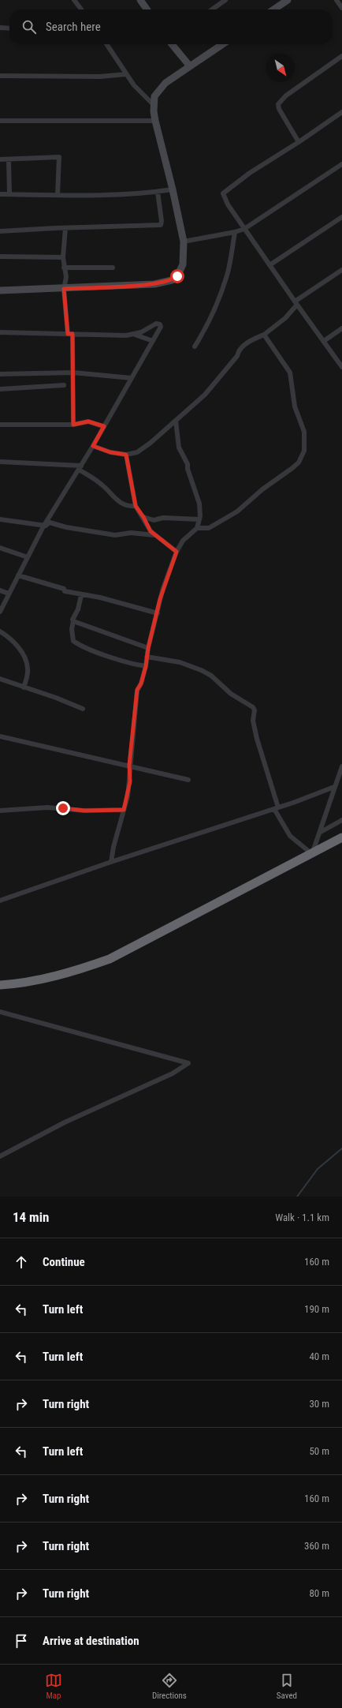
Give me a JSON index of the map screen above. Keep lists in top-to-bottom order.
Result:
{
  "north": "bottom right",
  "page": {
    "search": "Search here",
    "heading": ["14 min", "Walk · 1.1 km"],
    "list": [
      ["Continue", "160 m"],
      ["Turn left", "190 m"],
      ["Turn left", "40 m"],
      ["Turn right", "30 m"],
      ["Turn left", "50 m"],
      ["Turn right", "160 m"],
      ["Turn right", "360 m"],
      ["Turn right", "80 m"],
      "Arrive at destination"
    ],
    "nav": ["Map", "Directions", "Saved"]
  }
}
